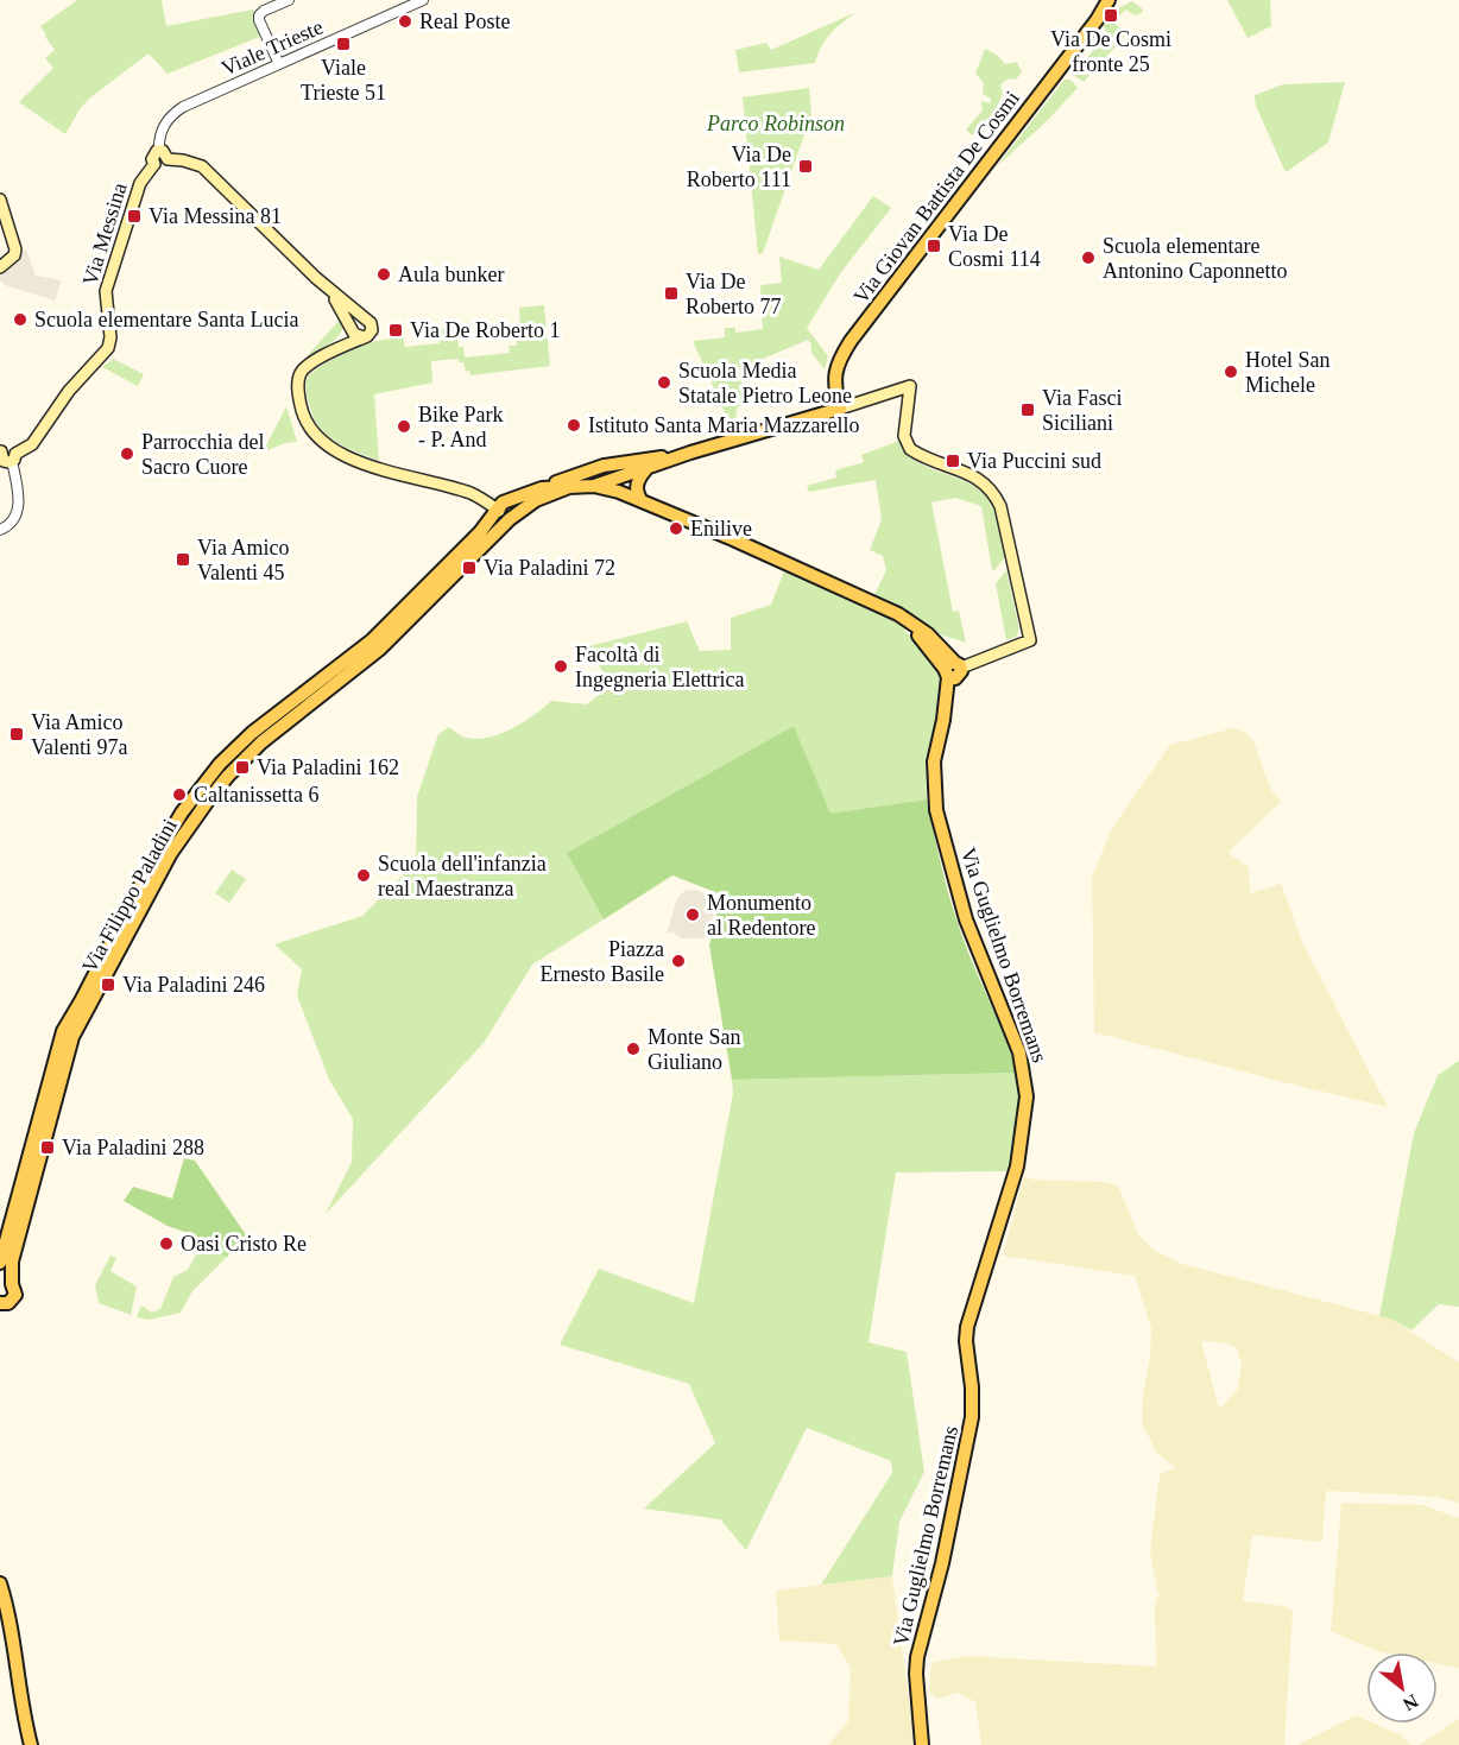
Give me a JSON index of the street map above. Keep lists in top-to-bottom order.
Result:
{
  "streets": {
    "main road": [
      "Via Giovan Battista De Cosmi",
      "Via Messina",
      "Via Filippo Paladini",
      "Via Guglielmo Borremans"
    ],
    "street": ["Viale Trieste"]
  },
  "crossings": [
    ["Viale Trieste", "Via Messina"]
  ],
  "parks": ["Parco Robinson"],
  "places": {
    "transit": [
      "Via De Cosmi fronte 25",
      "Viale Trieste 51",
      "Via De Roberto 111",
      "Via Messina 81",
      "Via De Cosmi 114",
      "Via De Roberto 77",
      "Via De Roberto 1",
      "Via Fasci Siciliani",
      "Via Puccini sud",
      "Via Amico Valenti 45",
      "Via Paladini 72",
      "Via Amico Valenti 97a",
      "Via Paladini 162",
      "Via Paladini 246",
      "Via Paladini 288"
    ],
    "other": [
      "Real Poste",
      "Scuola elementare Antonino Caponnetto",
      "Aula bunker",
      "Scuola elementare Santa Lucia",
      "Hotel San Michele",
      "Scuola Media Statale Pietro Leone",
      "Istituto Santa Maria Mazzarello",
      "Bike Park - P. And",
      "Parrocchia del Sacro Cuore",
      "Enilive",
      "Facoltà di Ingegneria Elettrica",
      "Caltanissetta 6",
      "Scuola dell'infanzia real Maestranza",
      "Monumento al Redentore",
      "Piazza Ernesto Basile",
      "Monte San Giuliano",
      "Oasi Cristo Re"
    ]
  },
  "north": "bottom right"
}
